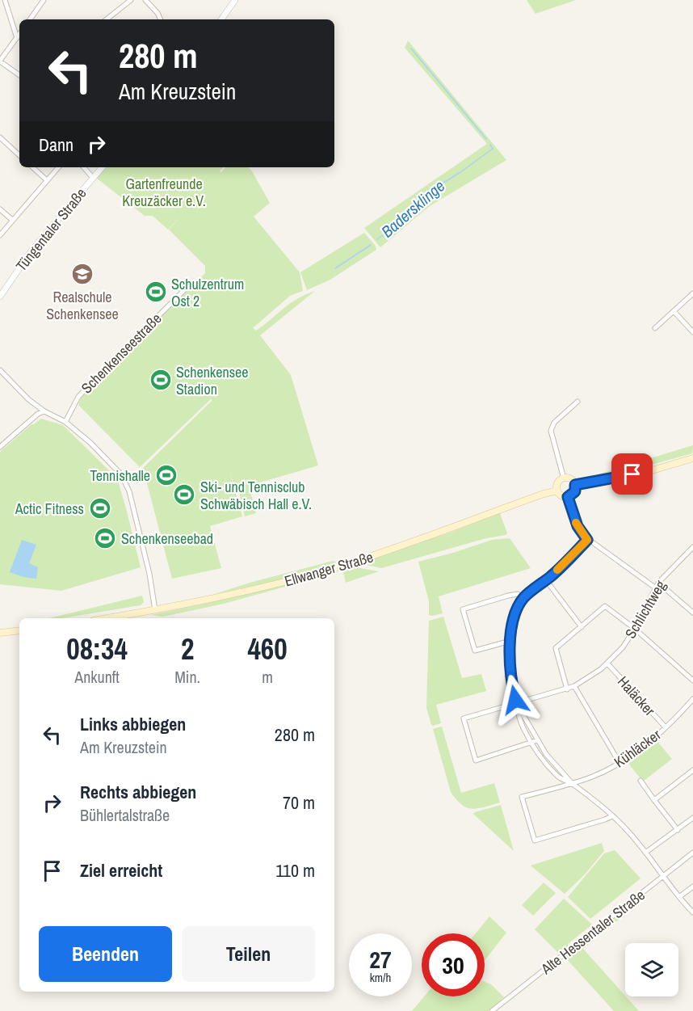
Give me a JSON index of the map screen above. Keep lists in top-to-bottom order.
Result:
{
  "streets": {
    "main road": ["Ellwanger Straße"],
    "street": [
      "Tüngentaler Straße",
      "Schenkenseestraße",
      "Schlichtweg",
      "Haläcker",
      "Kühläcker",
      "Alte Hessentaler Straße"
    ]
  },
  "crossings": [
    ["Schlichtweg", "Haläcker"],
    ["Haläcker", "Kühläcker"]
  ],
  "water": ["Badersklinge"],
  "parks": ["Gartenfreunde Kreuzäcker e.V."],
  "places": {
    "school or university": ["Realschule Schenkensee"],
    "sports": [
      "Schulzentrum Ost 2",
      "Schenkensee Stadion",
      "Tennishalle",
      "Ski- und Tennisclub Schwäbisch Hall e.V.",
      "Actic Fitness",
      "Schenkenseebad"
    ]
  },
  "page": {
    "turn": ["280 m", "Am Kreuzstein"],
    "then": "Dann",
    "eta": [
      "08:34",
      "Ankunft",
      "2",
      "Min.",
      "460",
      "m"
    ],
    "list": [
      {
        "name": "Links abbiegen",
        "note": "Am Kreuzstein",
        "value": "280 m"
      },
      {
        "name": "Rechts abbiegen",
        "note": "Bühlertalstraße",
        "value": "70 m"
      },
      {
        "name": "Ziel erreicht",
        "value": "110 m"
      }
    ],
    "buttons": ["Beenden", "Teilen"],
    "speed": "27 km/h",
    "limit": "30"
  }
}
